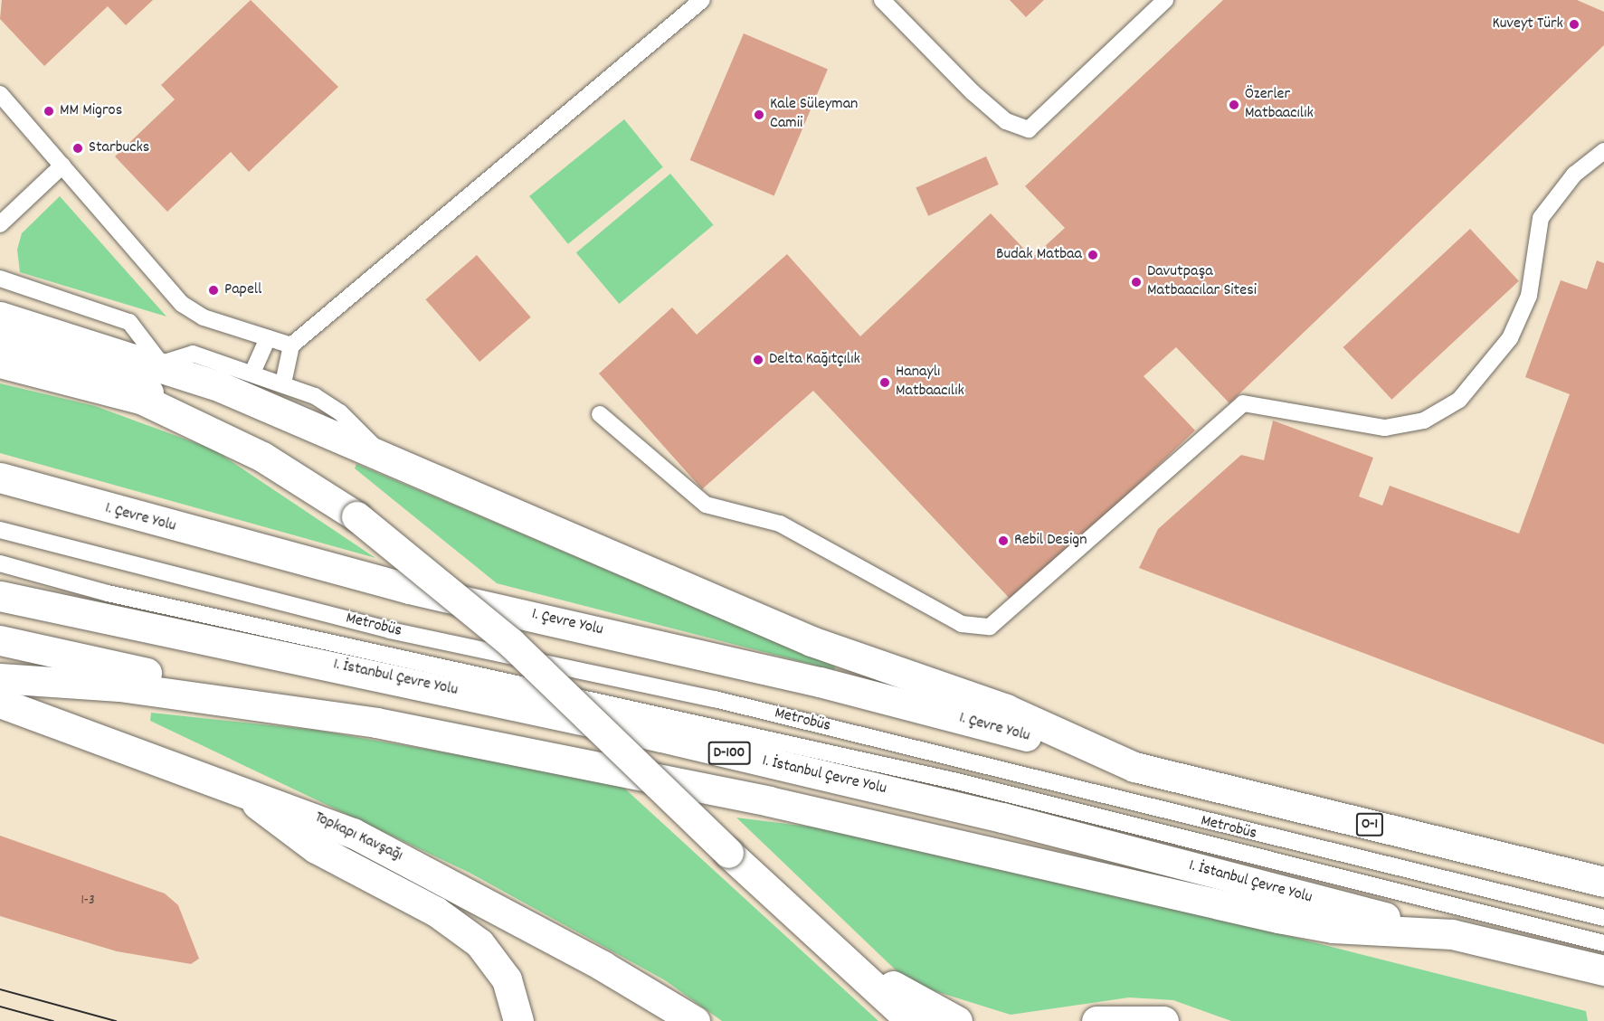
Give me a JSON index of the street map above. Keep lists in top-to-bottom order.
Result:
{
  "streets": {
    "main road": [
      "1. Çevre Yolu",
      "1. İstanbul Çevre Yolu",
      "D-100",
      "O-1",
      "Topkapı Kavşağı"
    ],
    "lane": ["Metrobüs"]
  },
  "crossings": [
    ["1. Çevre Yolu", "O-1"]
  ],
  "places": [
    "Kuveyt Türk",
    "Özerler Matbaacılık",
    "MM Migros",
    "Kale Süleyman Camii",
    "Starbucks",
    "Budak Matbaa",
    "Davutpaşa Matbaacılar Sitesi",
    "Papell",
    "Delta Kağıtçılık",
    "Hanaylı Matbaacılık",
    "Rebil Design"
  ],
  "house_numbers": ["1-3"]
}
